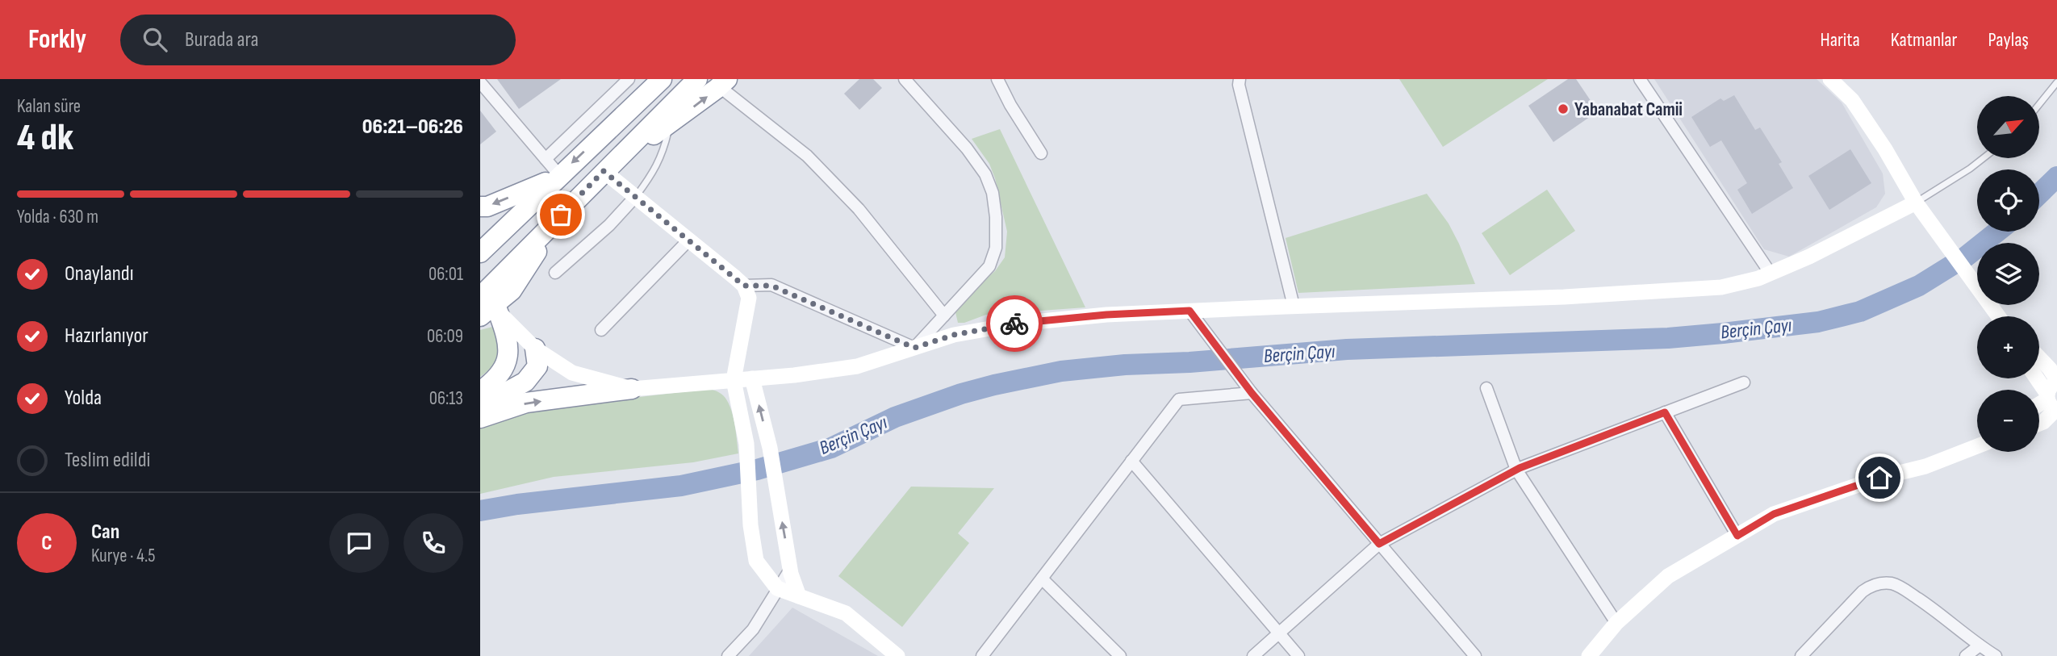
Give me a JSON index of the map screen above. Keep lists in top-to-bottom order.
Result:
{
  "water": ["Berçin Çayı"],
  "places": ["Yabanabat Camii"],
  "north": "top right",
  "page": {
    "header": "Forkly",
    "search": "Burada ara",
    "nav": ["Harita", "Katmanlar", "Paylaş"],
    "heading": ["4 dk", "Kalan süre", "06:21–06:26"],
    "panel": ["Can", "Kurye · 4.5"],
    "map_buttons": ["+", "−"],
    "bar": "Yolda · 630 m",
    "list": [
      ["Onaylandı", "06:01"],
      ["Hazırlanıyor", "06:09"],
      ["Yolda", "06:13"],
      "Teslim edildi"
    ],
    "round": "C"
  }
}
